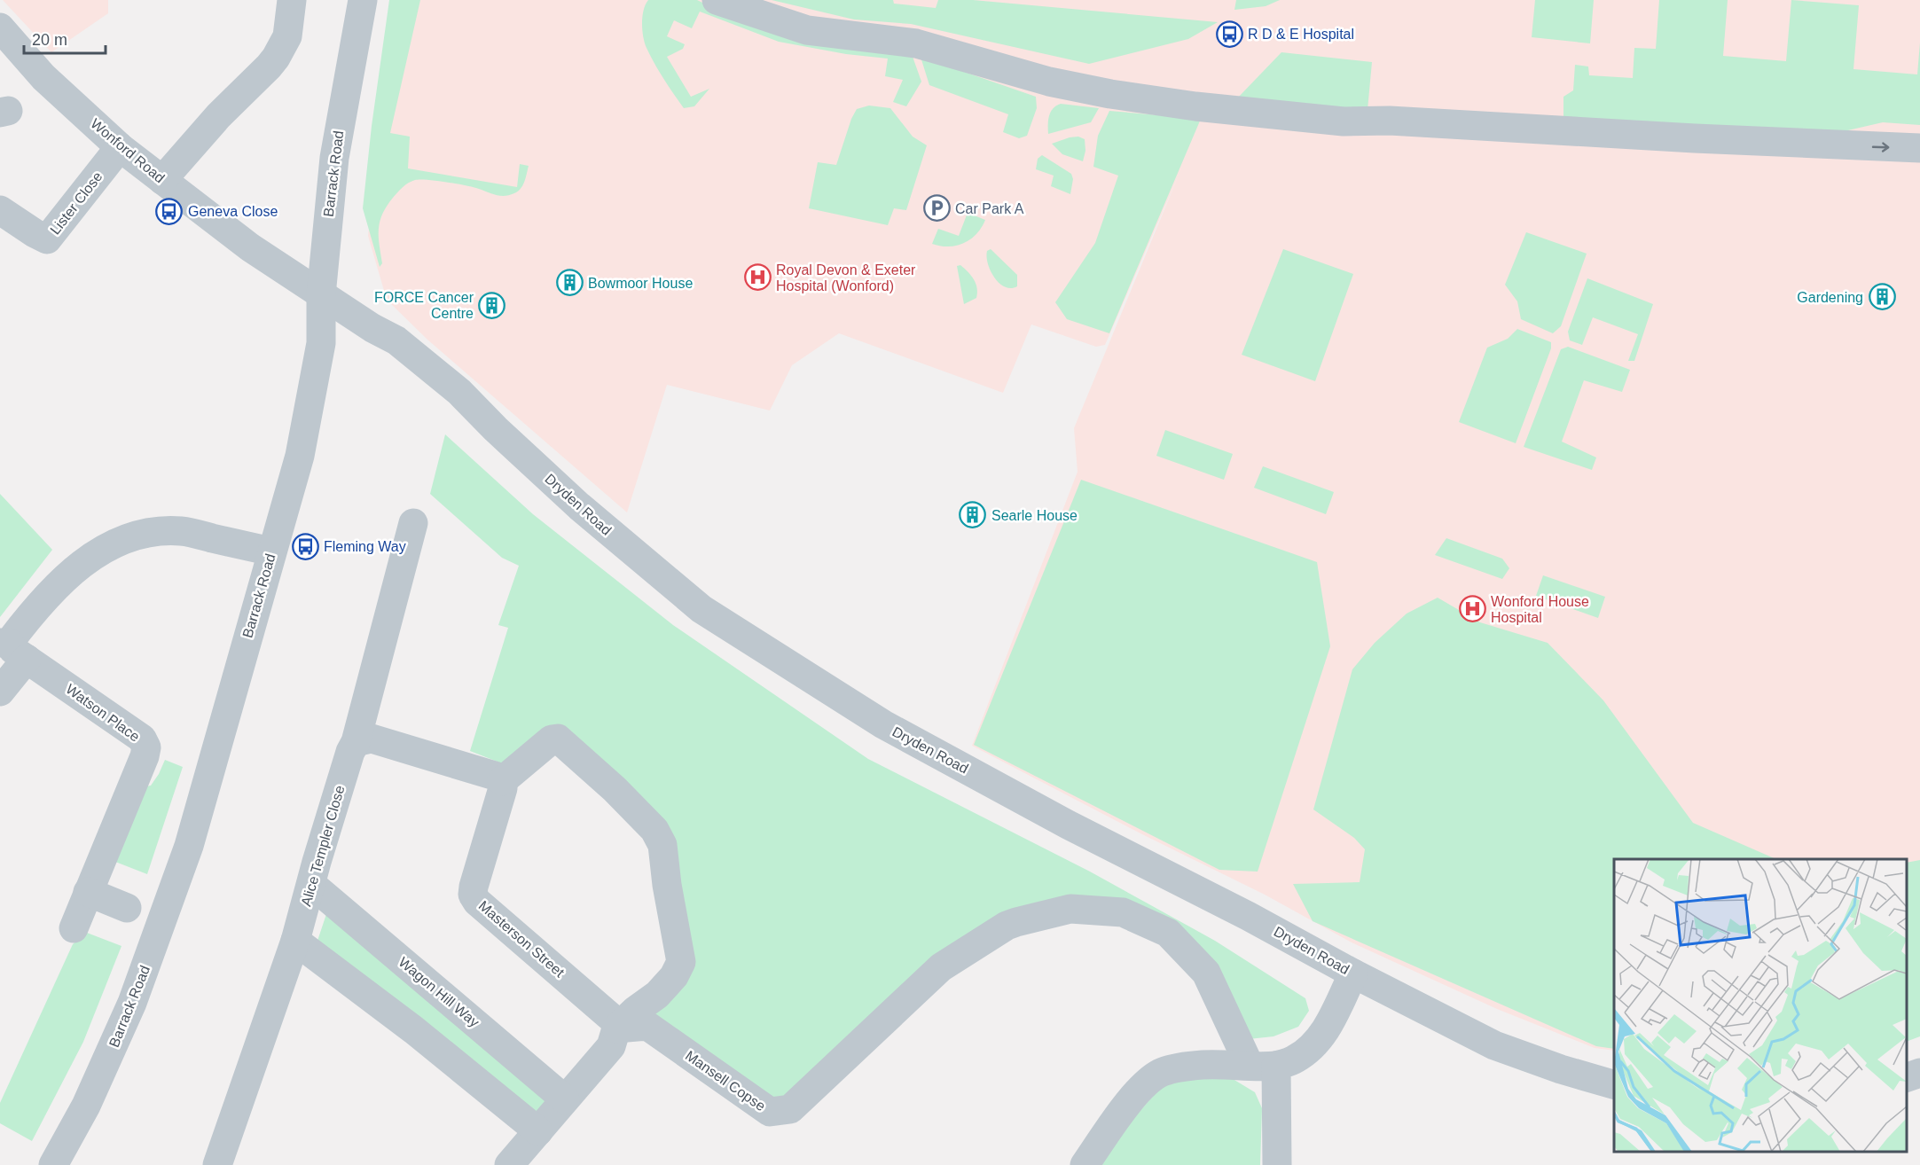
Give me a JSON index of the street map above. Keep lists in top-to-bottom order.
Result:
{
  "streets": {
    "street": [
      "Wonford Road",
      "Barrack Road",
      "Lister Close",
      "Dryden Road",
      "Watson Place",
      "Alice Templer Close",
      "Masterson Street",
      "Wagon Hill Way",
      "Mansell Copse"
    ]
  },
  "crossings": [
    ["Wonford Road", "Barrack Road"],
    ["Wonford Road", "Lister Close"],
    ["Wonford Road", "Dryden Road"],
    ["Barrack Road", "Dryden Road"],
    ["Alice Templer Close", "Wagon Hill Way"],
    ["Masterson Street", "Mansell Copse"]
  ],
  "places": {
    "bus stop": ["R D & E Hospital", "Geneva Close", "Fleming Way"],
    "parking": ["Car Park A"],
    "hospital": ["Royal Devon & Exeter Hospital (Wonford)", "Wonford House Hospital"],
    "building": [
      "Bowmoor House",
      "Gardening",
      "FORCE Cancer Centre",
      "Searle House"
    ]
  },
  "scale_bar": "20 m"
}
